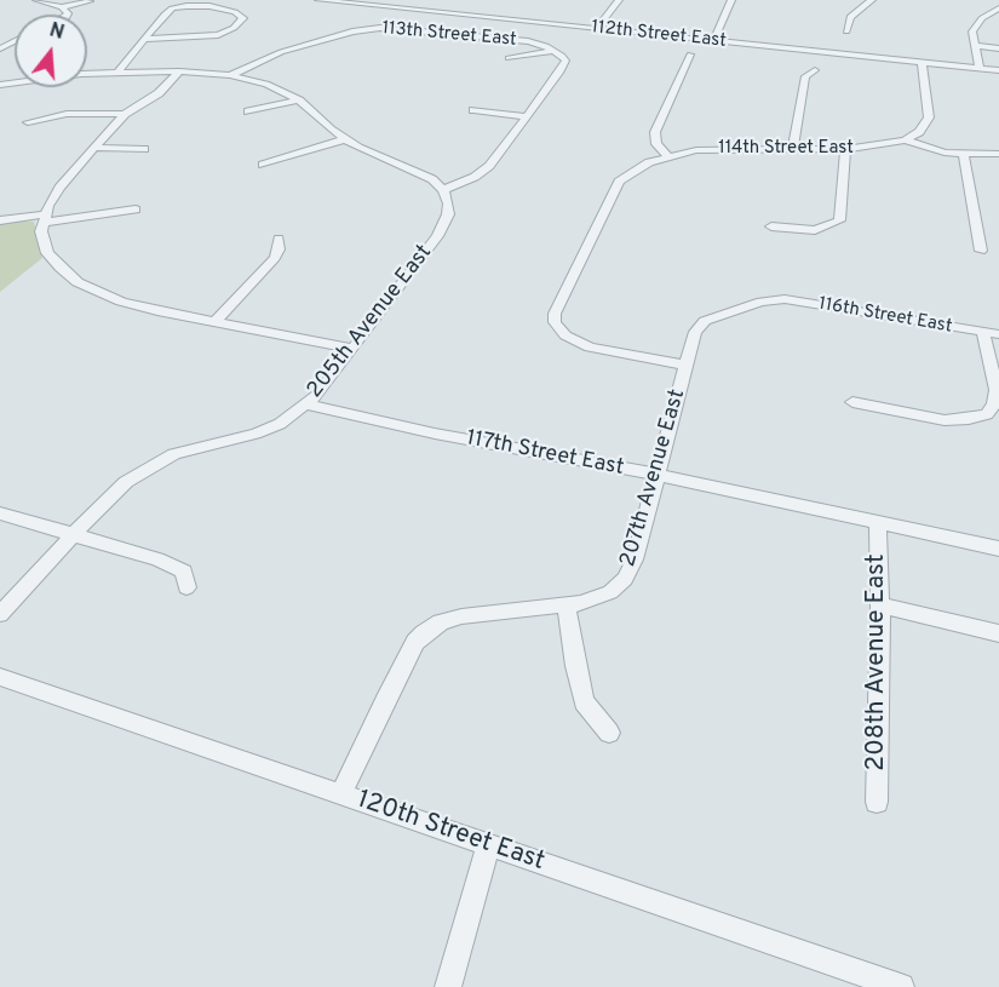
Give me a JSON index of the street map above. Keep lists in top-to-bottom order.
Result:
{
  "streets": {
    "street": [
      "113th Street East",
      "112th Street East",
      "114th Street East",
      "116th Street East",
      "205th Avenue East",
      "117th Street East",
      "207th Avenue East",
      "208th Avenue East",
      "120th Street East"
    ]
  },
  "crossings": [
    ["114th Street East", "207th Avenue East"],
    ["116th Street East", "207th Avenue East"],
    ["205th Avenue East", "117th Street East"],
    ["117th Street East", "207th Avenue East"],
    ["117th Street East", "208th Avenue East"],
    ["207th Avenue East", "120th Street East"]
  ],
  "north": "top"
}
